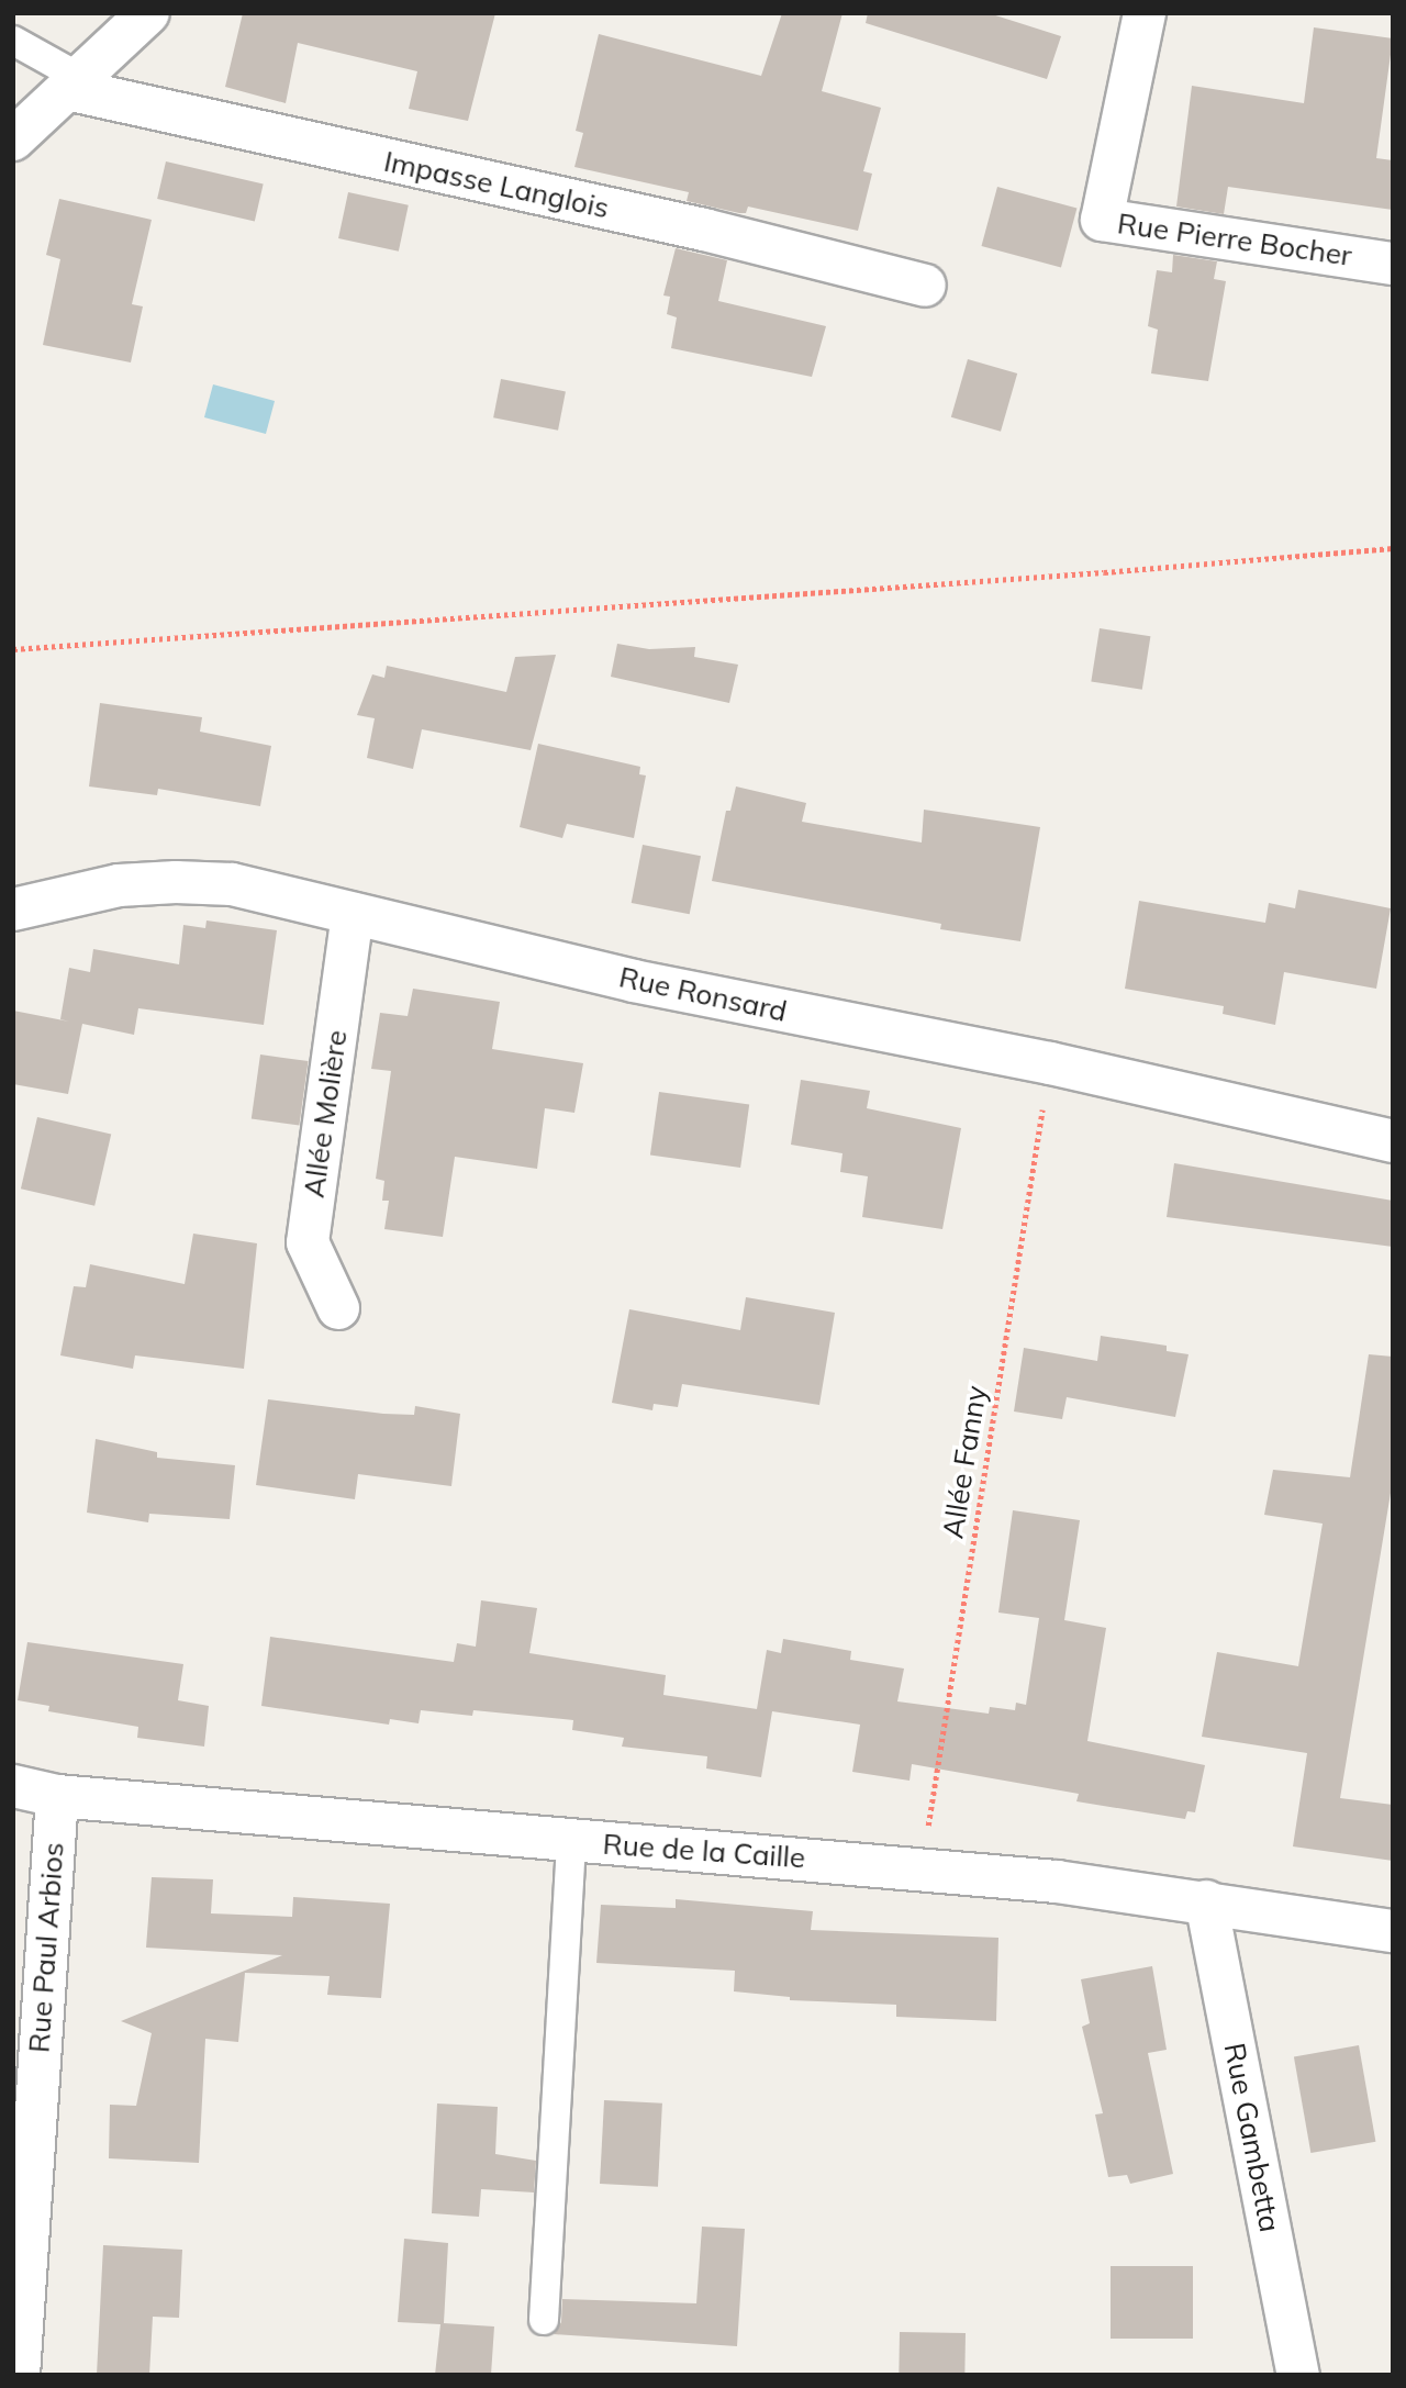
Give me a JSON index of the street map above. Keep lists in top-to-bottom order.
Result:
{
  "streets": {
    "street": [
      "Impasse Langlois",
      "Rue Pierre Bocher",
      "Rue Ronsard",
      "Allée Molière",
      "Rue de la Caille",
      "Rue Paul Arbios",
      "Rue Gambetta"
    ],
    "path": ["Allée Fanny"]
  },
  "crossings": [
    ["Rue Ronsard", "Allée Molière"],
    ["Rue Ronsard", "Allée Fanny"],
    ["Allée Fanny", "Rue de la Caille"],
    ["Rue de la Caille", "Rue Paul Arbios"],
    ["Rue de la Caille", "Rue Gambetta"]
  ]
}
